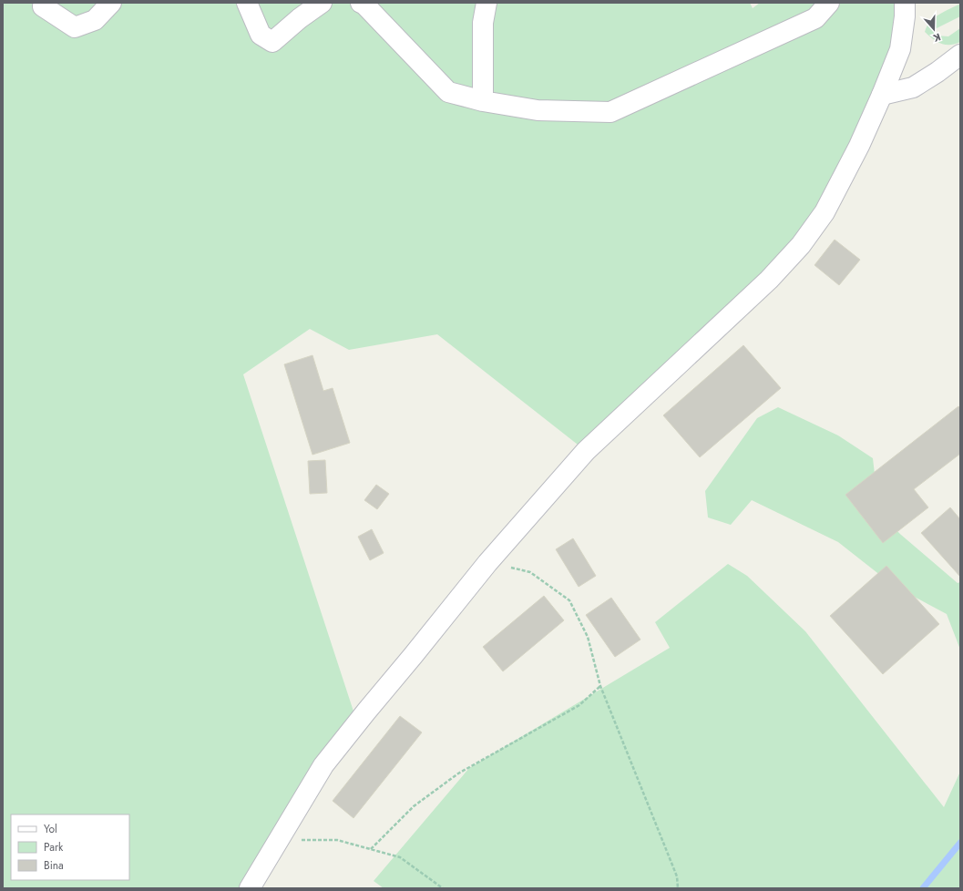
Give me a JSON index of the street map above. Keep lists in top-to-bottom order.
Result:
{
  "legend": ["Yol", "Park", "Bina"],
  "north": "bottom"
}
